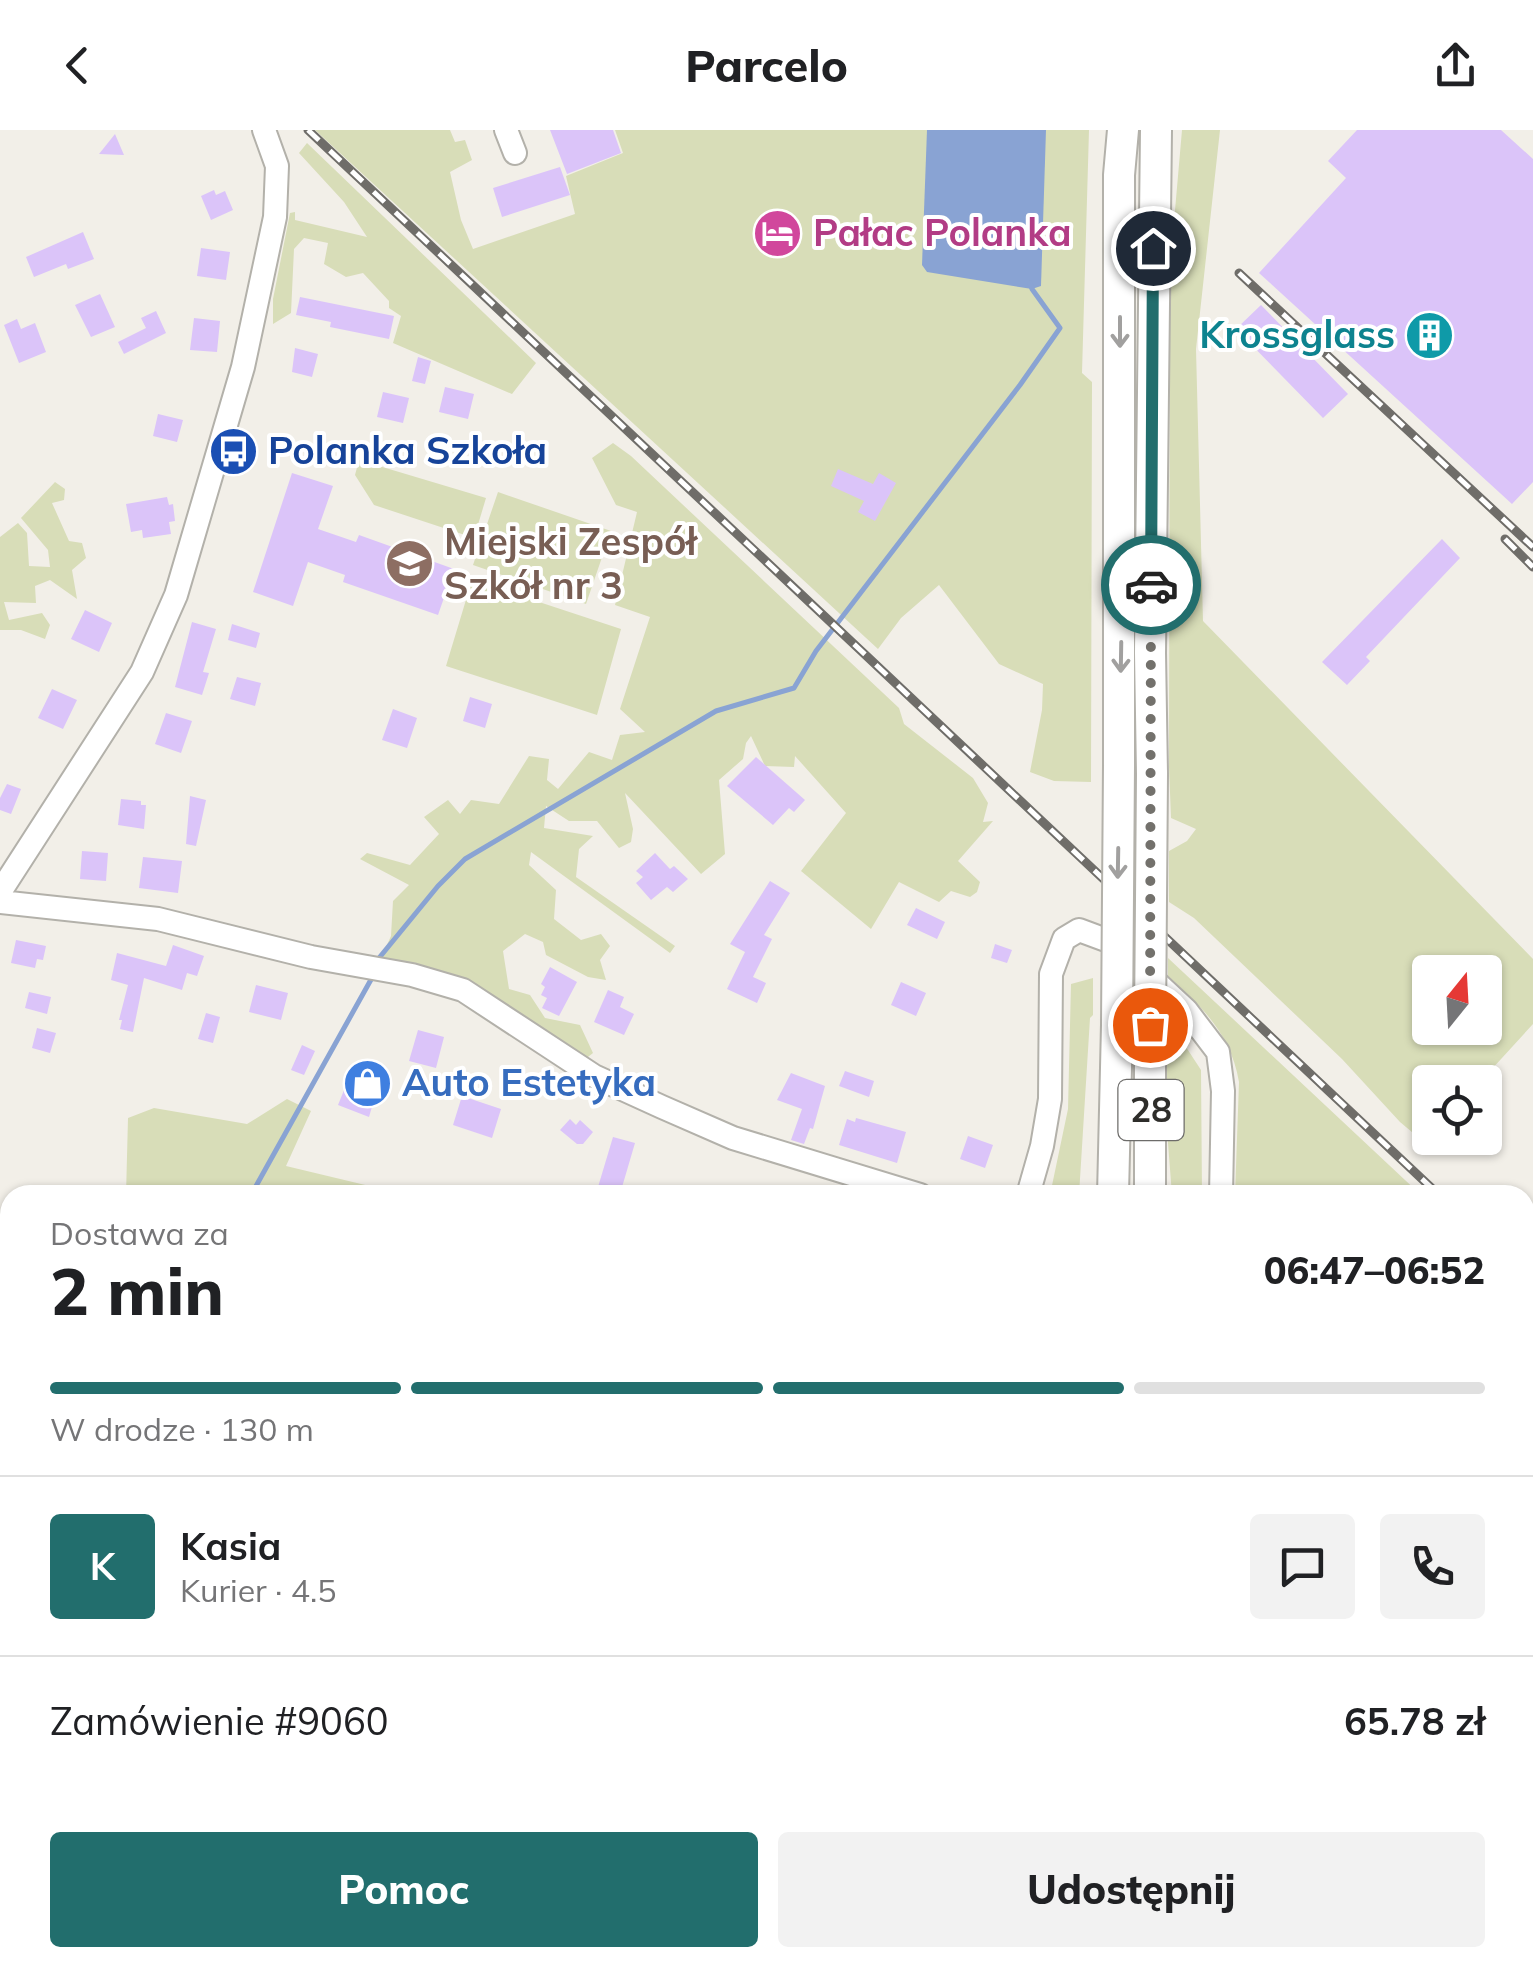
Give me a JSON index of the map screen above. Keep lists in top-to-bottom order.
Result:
{
  "streets": {
    "main road": ["28"]
  },
  "places": {
    "hotel": ["Pałac Polanka"],
    "building": ["Krossglass"],
    "bus stop": ["Polanka Szkoła"],
    "school or university": ["Miejski Zespół Szkół nr 3"],
    "shop": ["Auto Estetyka"]
  },
  "north": "top",
  "page": {
    "header": "Parcelo",
    "heading": ["2 min", "Dostawa za", "06:47–06:52"],
    "panel": [
      "Kasia",
      "Kurier · 4.5",
      "Zamówienie #9060",
      "65.78 zł"
    ],
    "bar": "W drodze · 130 m",
    "round": "K",
    "buttons": ["Pomoc", "Udostępnij"]
  }
}
